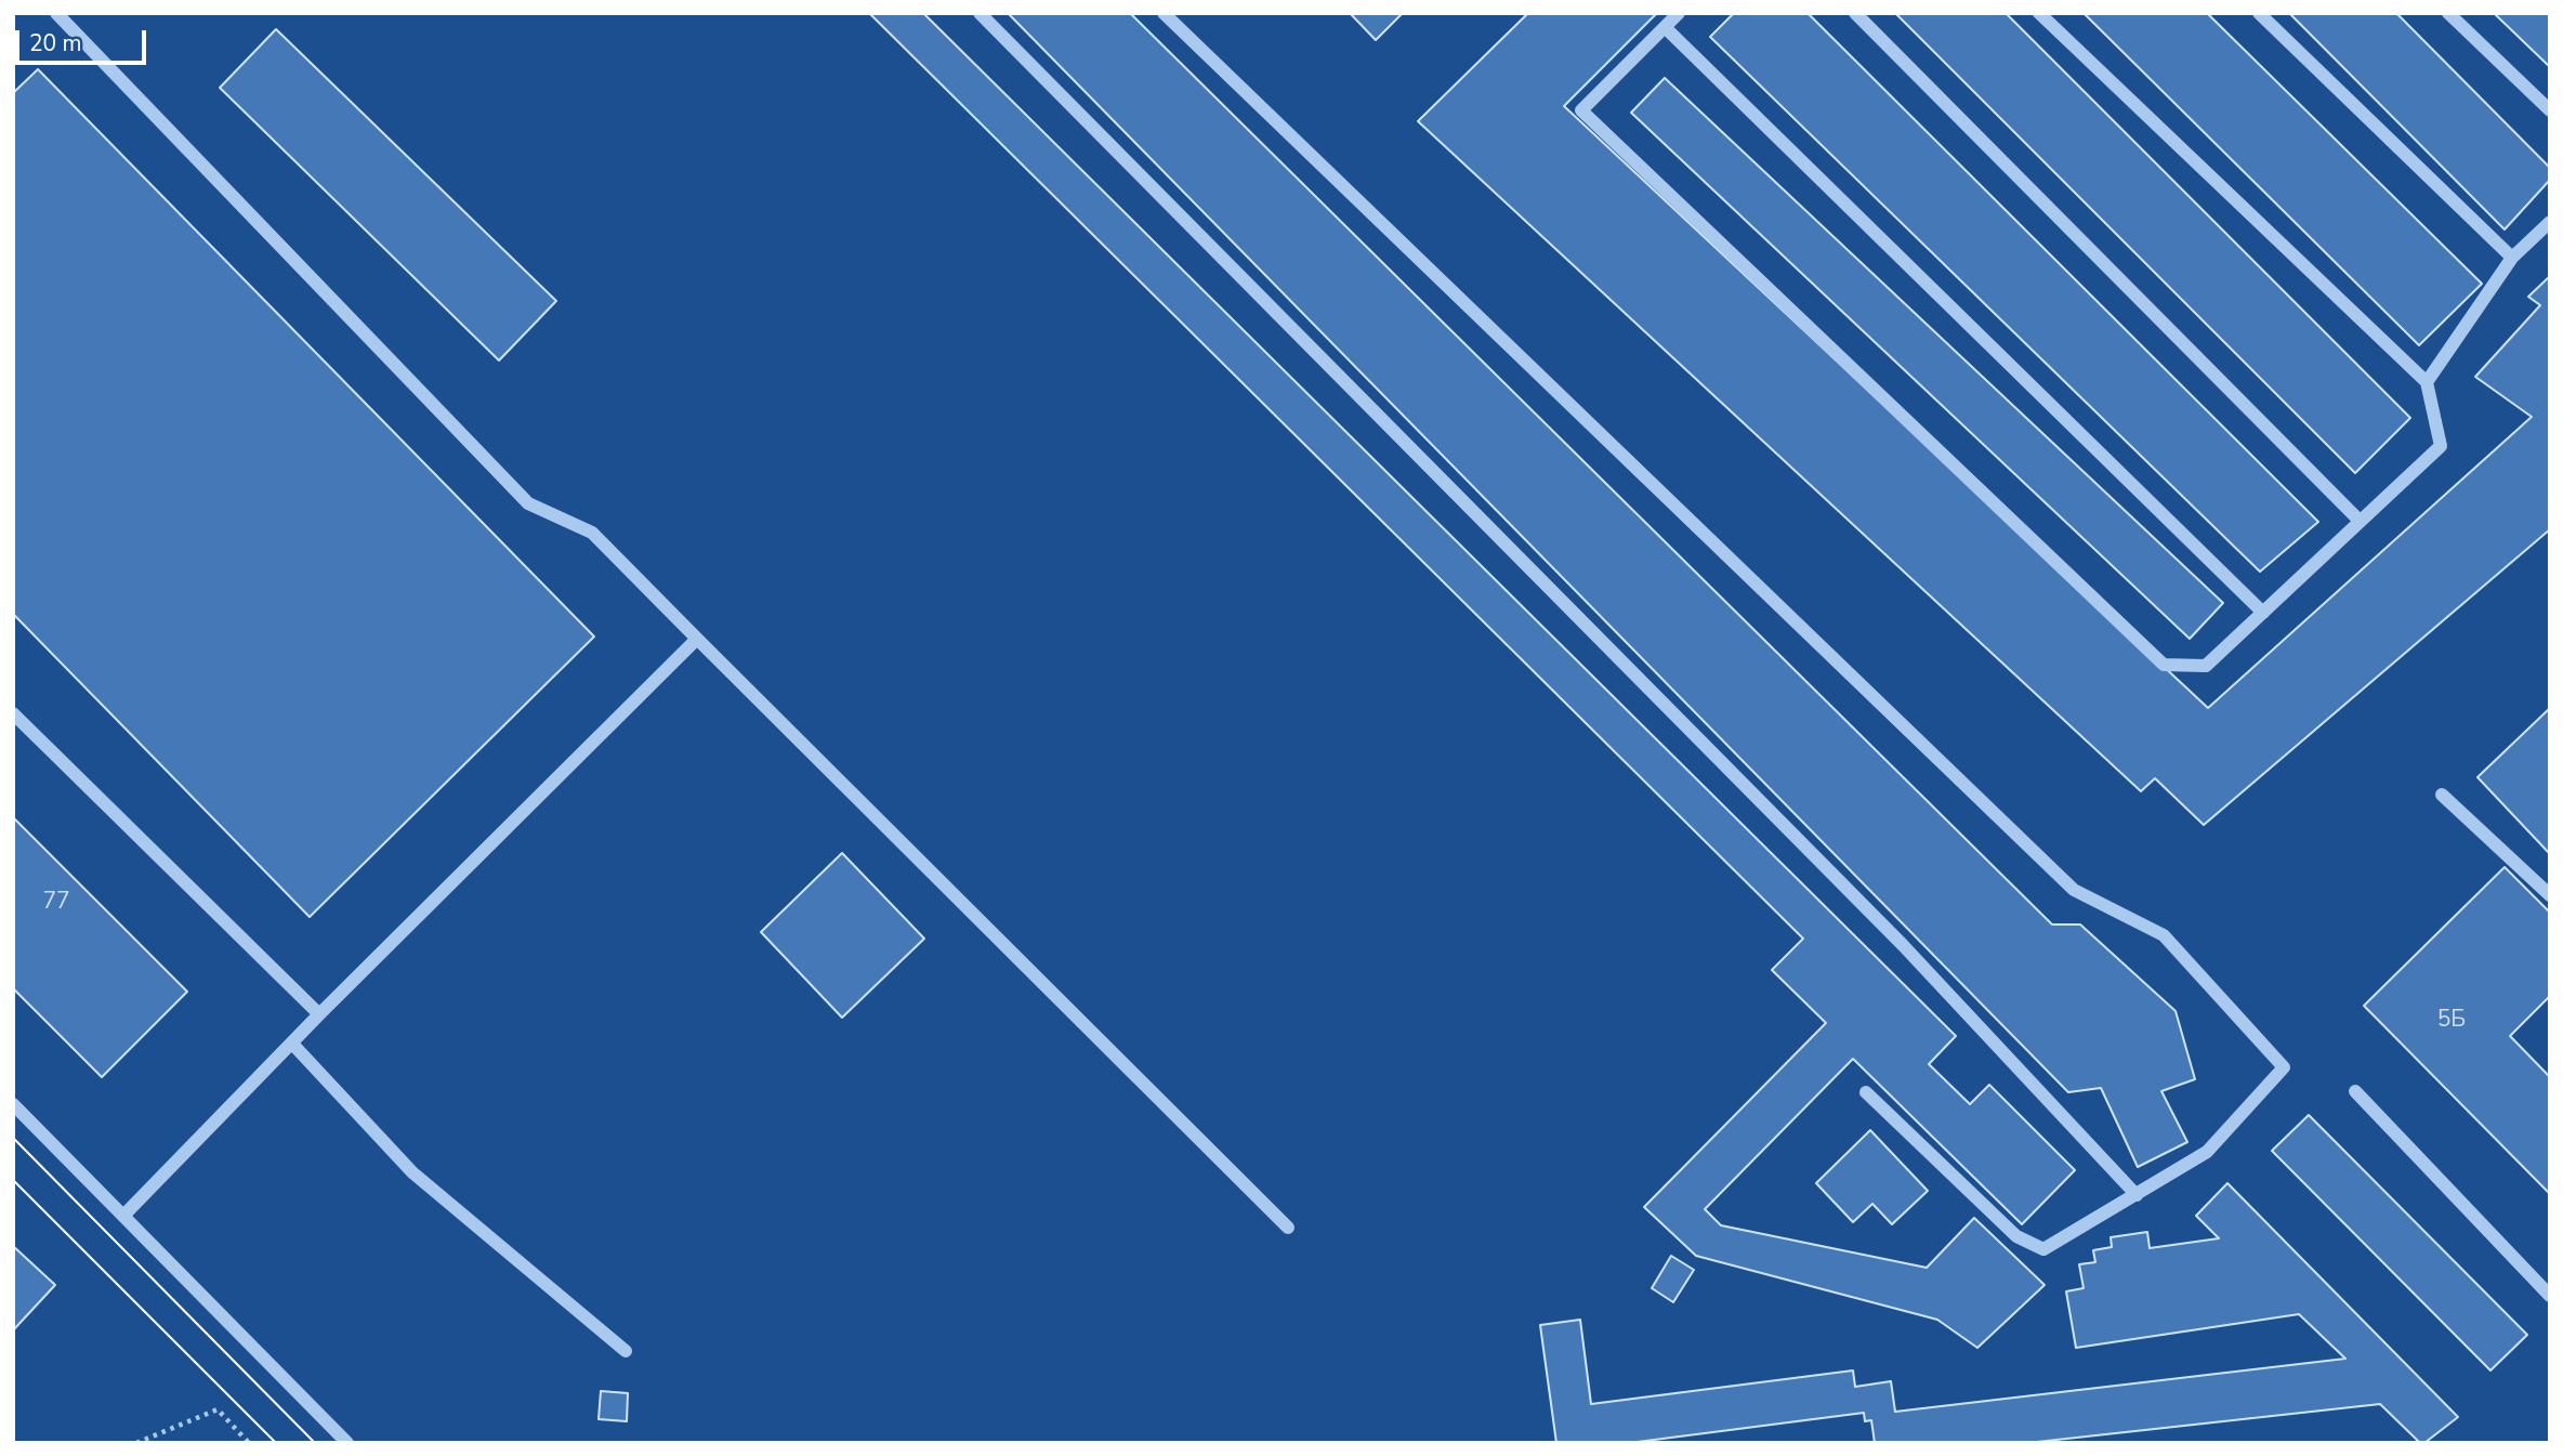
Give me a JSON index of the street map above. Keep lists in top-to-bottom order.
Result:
{
  "house_numbers": ["77", "5Б"],
  "scale_bar": "20 m"
}
